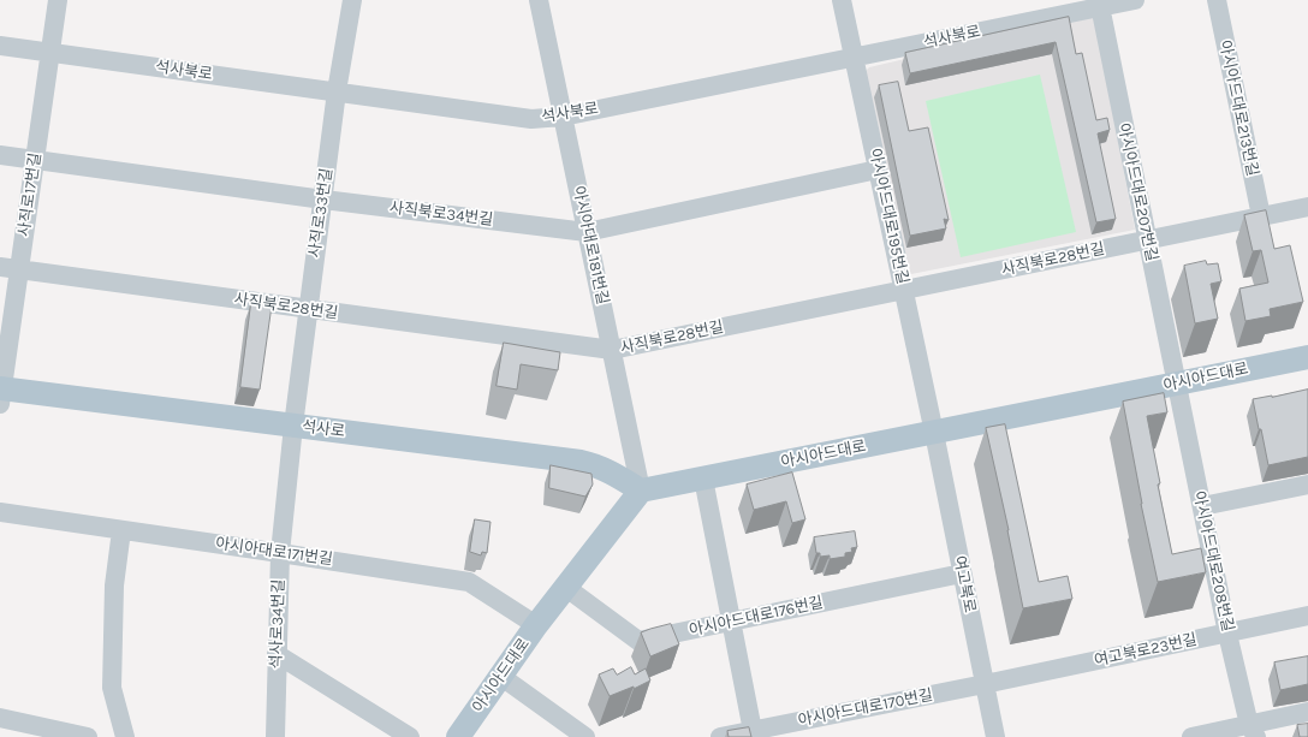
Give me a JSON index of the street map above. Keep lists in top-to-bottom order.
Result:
{
  "streets": {
    "main road": ["아시아드대로", "석사로"],
    "street": [
      "석사북로",
      "아시아드대로213번길",
      "아시아드대로207번길",
      "사직로17번길",
      "사직로33번길",
      "사직북로34번길",
      "아시아드대로195번길",
      "아시아대로181번길",
      "사직북로28번길",
      "아시아대로171번길",
      "아시아드대로208번길",
      "여고북로",
      "아시아드대로176번길",
      "석사로34번길",
      "여고북로23번길",
      "아시아드대로170번길"
    ]
  },
  "crossings": [
    ["석사북로", "아시아드대로207번길"],
    ["석사북로", "사직로17번길"],
    ["석사북로", "사직로33번길"],
    ["석사북로", "아시아드대로195번길"],
    ["석사북로", "아시아대로181번길"],
    ["아시아드대로213번길", "사직북로28번길"],
    ["아시아드대로207번길", "사직북로28번길"],
    ["아시아드대로207번길", "아시아드대로"],
    ["아시아드대로207번길", "아시아드대로208번길"],
    ["사직로17번길", "사직북로34번길"],
    ["사직로17번길", "사직북로28번길"],
    ["사직로17번길", "석사로"],
    ["사직로33번길", "사직북로34번길"],
    ["사직로33번길", "사직북로28번길"],
    ["사직로33번길", "석사로"],
    ["사직로33번길", "석사로34번길"],
    ["사직북로34번길", "아시아드대로195번길"],
    ["사직북로34번길", "아시아대로181번길"],
    ["아시아드대로195번길", "사직북로28번길"],
    ["아시아드대로195번길", "아시아드대로"],
    ["아시아드대로195번길", "여고북로"],
    ["아시아대로181번길", "사직북로28번길"],
    ["아시아대로181번길", "아시아드대로"],
    ["아시아대로181번길", "석사로"],
    ["아시아드대로", "석사로"],
    ["아시아드대로", "아시아대로171번길"],
    ["아시아드대로", "아시아드대로208번길"],
    ["아시아드대로", "여고북로"],
    ["아시아드대로", "아시아드대로176번길"],
    ["석사로", "석사로34번길"],
    ["아시아대로171번길", "석사로34번길"],
    ["아시아드대로208번길", "여고북로23번길"],
    ["여고북로", "아시아드대로176번길"],
    ["여고북로", "여고북로23번길"],
    ["여고북로", "아시아드대로170번길"],
    ["여고북로23번길", "아시아드대로170번길"]
  ]
}
